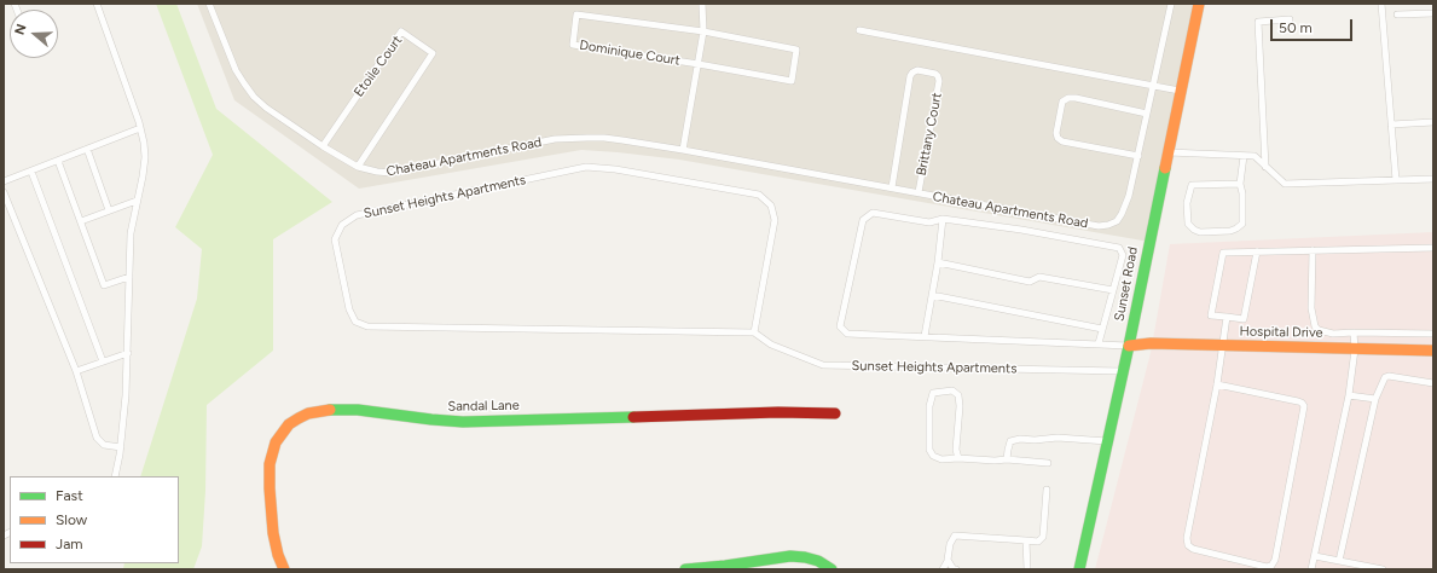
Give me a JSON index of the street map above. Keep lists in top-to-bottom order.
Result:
{
  "streets": {
    "street": ["Sunset Road", "Hospital Drive", "Sandal Lane"],
    "lane": [
      "Dominique Court",
      "Etoile Court",
      "Brittany Court",
      "Chateau Apartments Road",
      "Sunset Heights Apartments"
    ]
  },
  "crossings": [
    ["Etoile Court", "Chateau Apartments Road"],
    ["Brittany Court", "Chateau Apartments Road"],
    ["Sunset Heights Apartments", "Sunset Road"],
    ["Sunset Road", "Hospital Drive"]
  ],
  "legend": ["Fast", "Slow", "Jam"],
  "scale_bar": "50 m",
  "north": "left"
}
